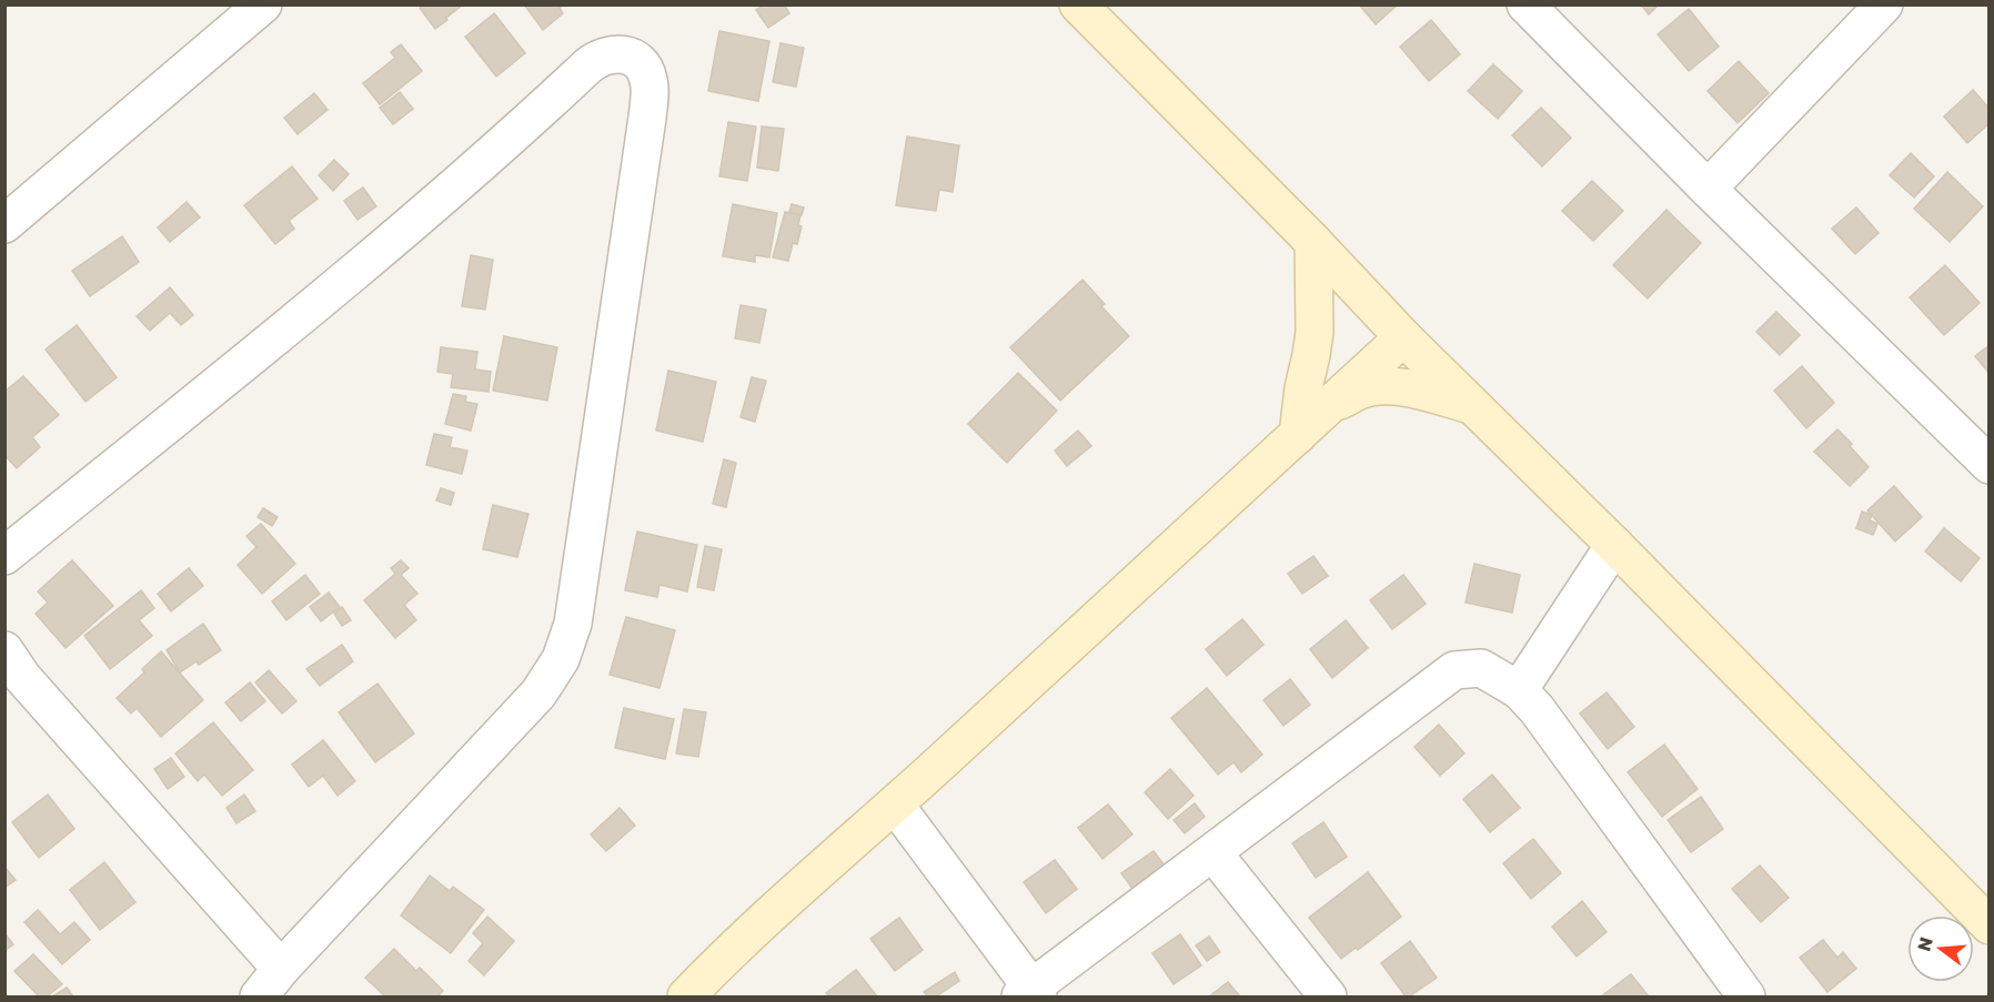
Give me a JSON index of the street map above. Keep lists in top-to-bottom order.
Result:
{
  "north": "left"
}
